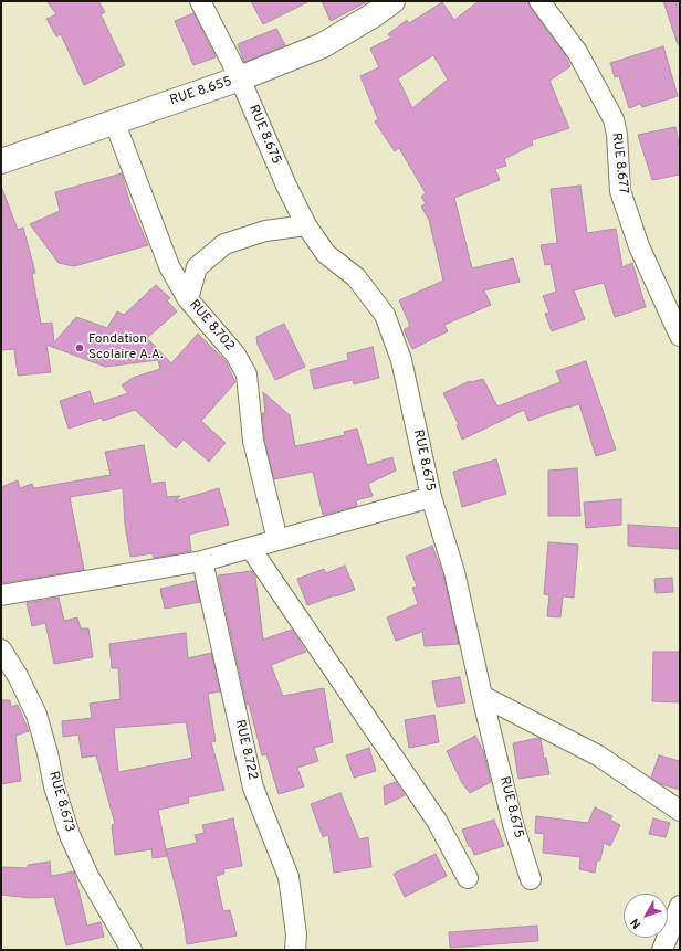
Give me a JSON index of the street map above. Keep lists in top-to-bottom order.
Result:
{
  "streets": {
    "street": [
      "RUE 8.655",
      "RUE 8.675",
      "RUE 8.677",
      "RUE 8.702",
      "RUE 8.722",
      "RUE 8.673"
    ]
  },
  "crossings": [
    ["RUE 8.655", "RUE 8.675"],
    ["RUE 8.655", "RUE 8.702"]
  ],
  "places": ["Fondation Scolaire A.A."],
  "north": "bottom left"
}
